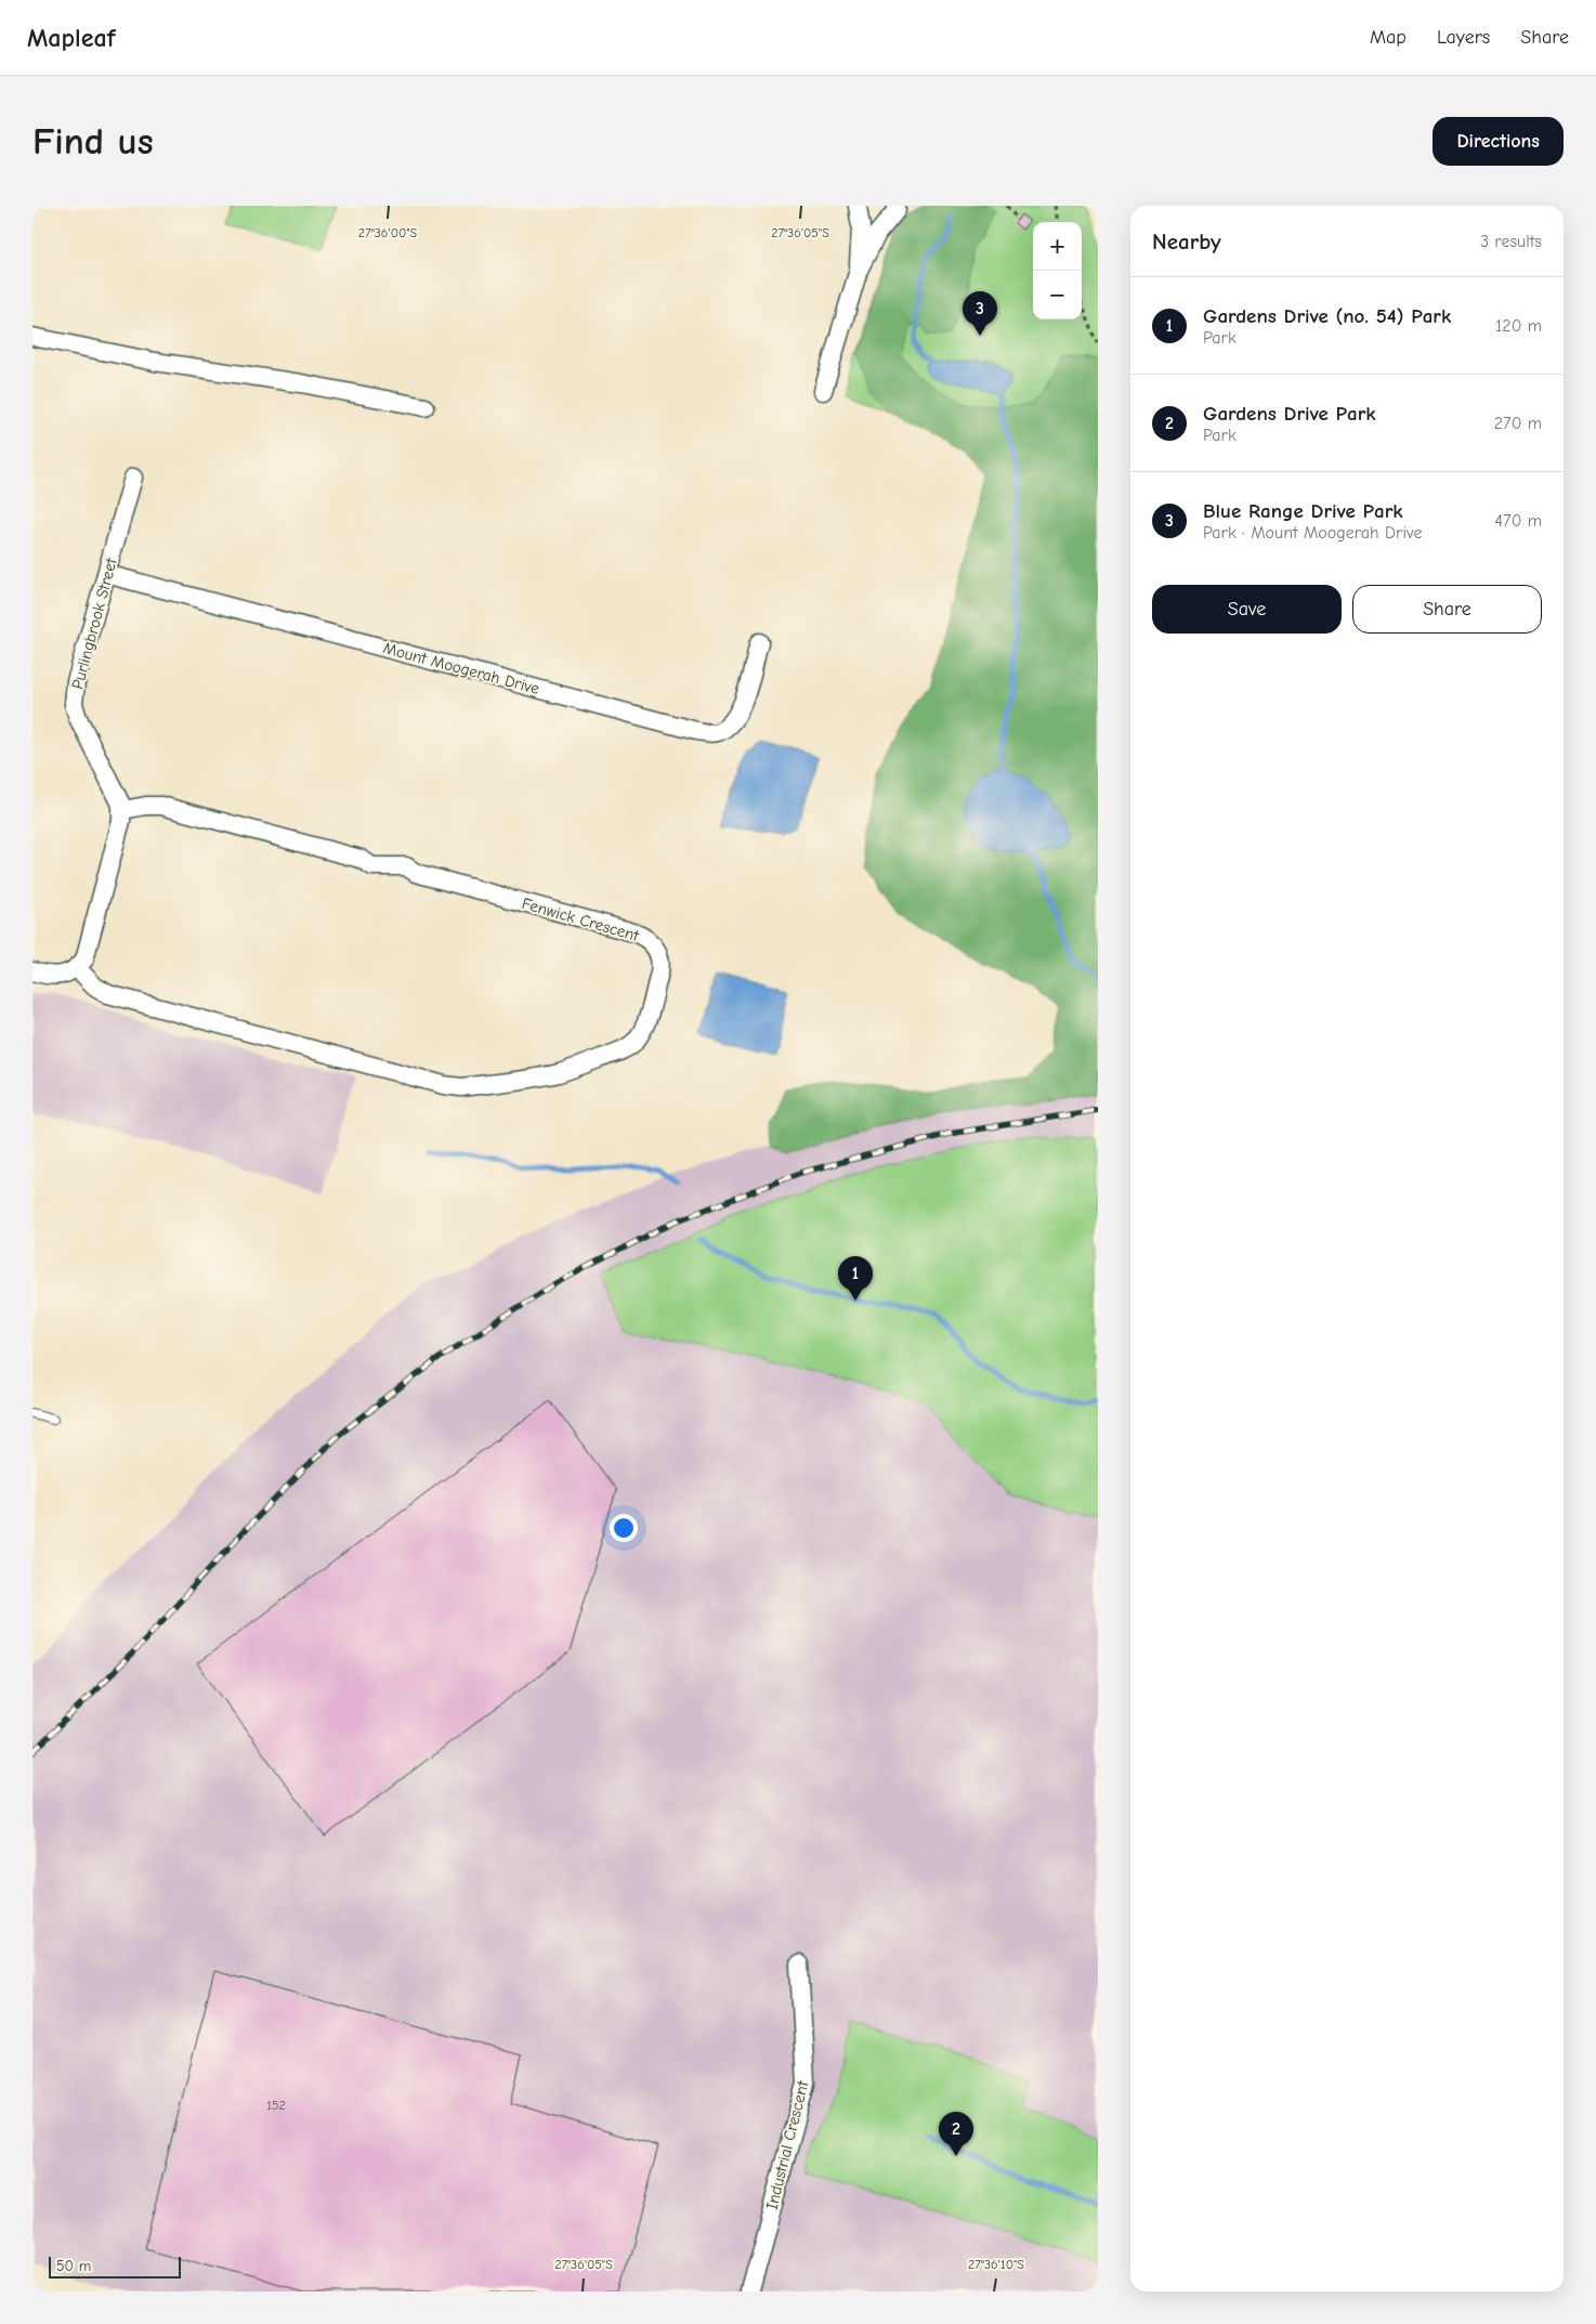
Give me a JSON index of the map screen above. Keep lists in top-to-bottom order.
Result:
{
  "streets": {
    "street": [
      "Purlingbrook Street",
      "Mount Moogerah Drive",
      "Fenwick Crescent",
      "Industrial Crescent"
    ]
  },
  "crossings": [
    ["Purlingbrook Street", "Mount Moogerah Drive"],
    ["Purlingbrook Street", "Fenwick Crescent"]
  ],
  "house_numbers": ["152"],
  "scale_bar": "50 m",
  "page": {
    "header": "Mapleaf",
    "nav": ["Map", "Layers", "Share"],
    "buttons": [
      "Directions",
      ["Save", "Share"]
    ],
    "title": "Find us",
    "heading": ["Nearby", "3 results"],
    "map_buttons": ["+", "−"],
    "list": [
      {
        "mark": "1",
        "name": "Gardens Drive (no. 54) Park",
        "note": "Park",
        "value": "120 m"
      },
      {
        "mark": "2",
        "name": "Gardens Drive Park",
        "note": "Park",
        "value": "270 m"
      },
      {
        "mark": "3",
        "name": "Blue Range Drive Park",
        "note": "Park · Mount Moogerah Drive",
        "value": "470 m"
      }
    ],
    "pins": ["3", "1", "2"],
    "scale": "50 m"
  },
  "coordinates": ["27°36'00\"S", "27°36'05\"S", "27°36'10\"S"]
}
